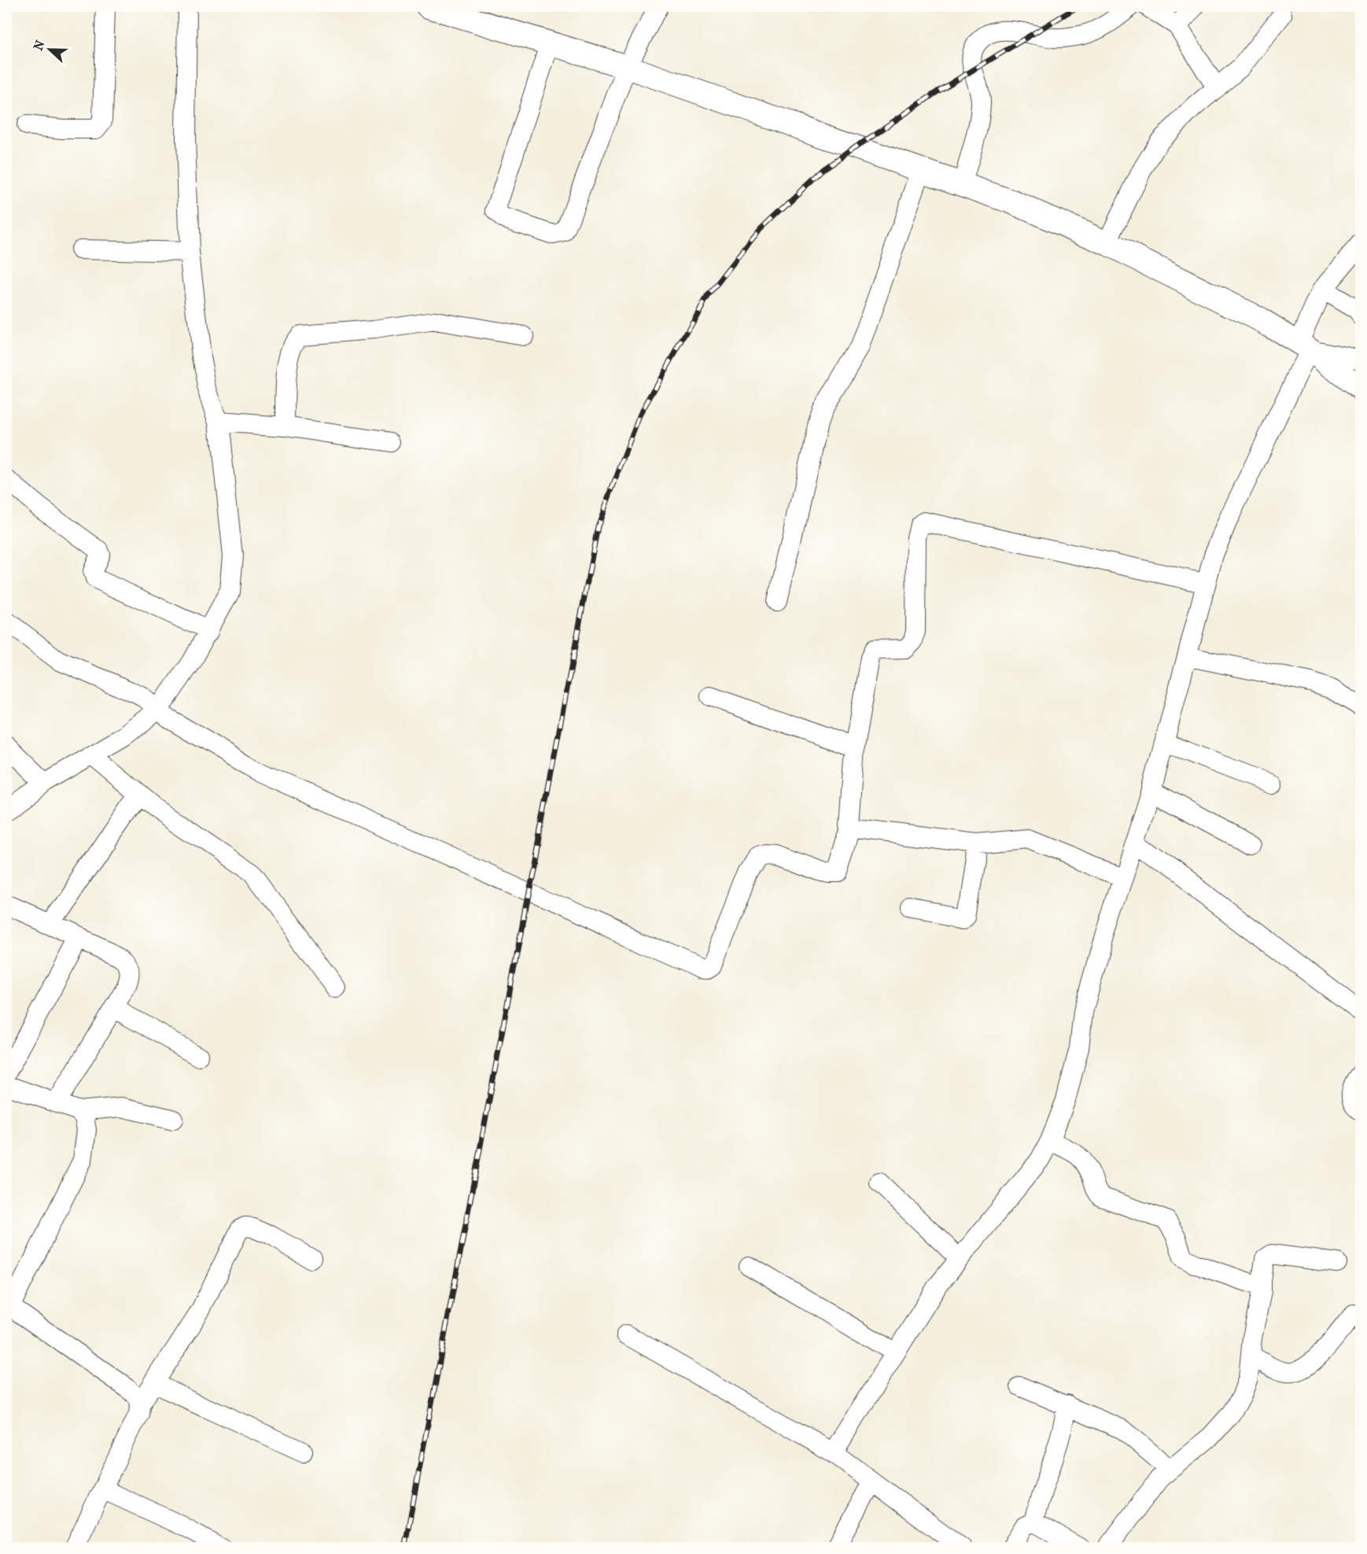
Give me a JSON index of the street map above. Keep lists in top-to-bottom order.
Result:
{
  "north": "left"
}
